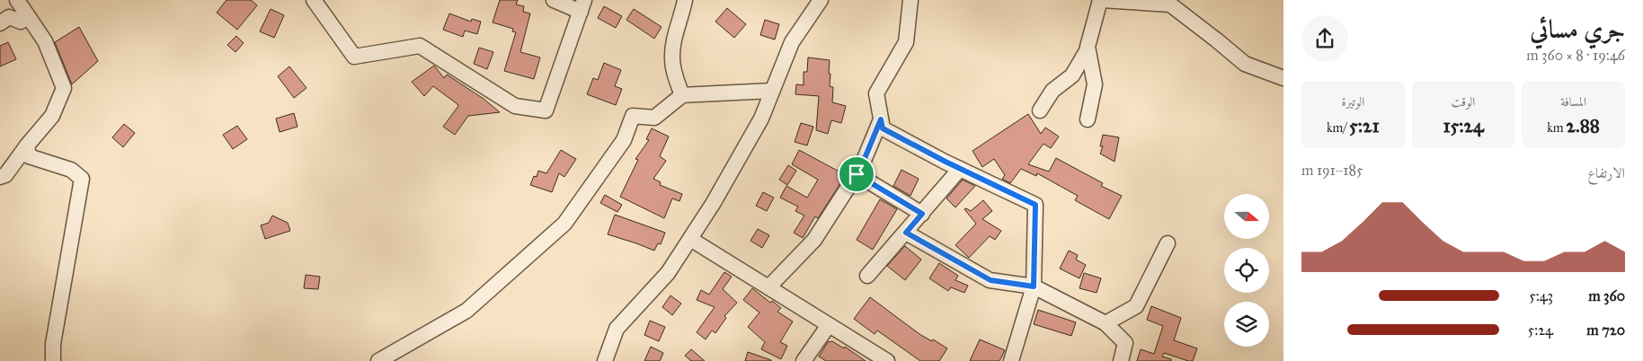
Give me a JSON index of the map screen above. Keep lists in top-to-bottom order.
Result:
{
  "north": "right",
  "page": {
    "heading": ["جري مسائي", "19:46 · 8 × 360 m"],
    "stats": [
      ["المسافة", "2.88 km"],
      ["الوقت", "15:24"],
      ["الوتيرة", "5:21 /km"]
    ],
    "chart": ["الارتفاع", "185–191 m"],
    "list": [
      {
        "name": "360 m",
        "note": "5:43"
      },
      {
        "name": "720 m",
        "note": "5:24"
      }
    ]
  }
}
